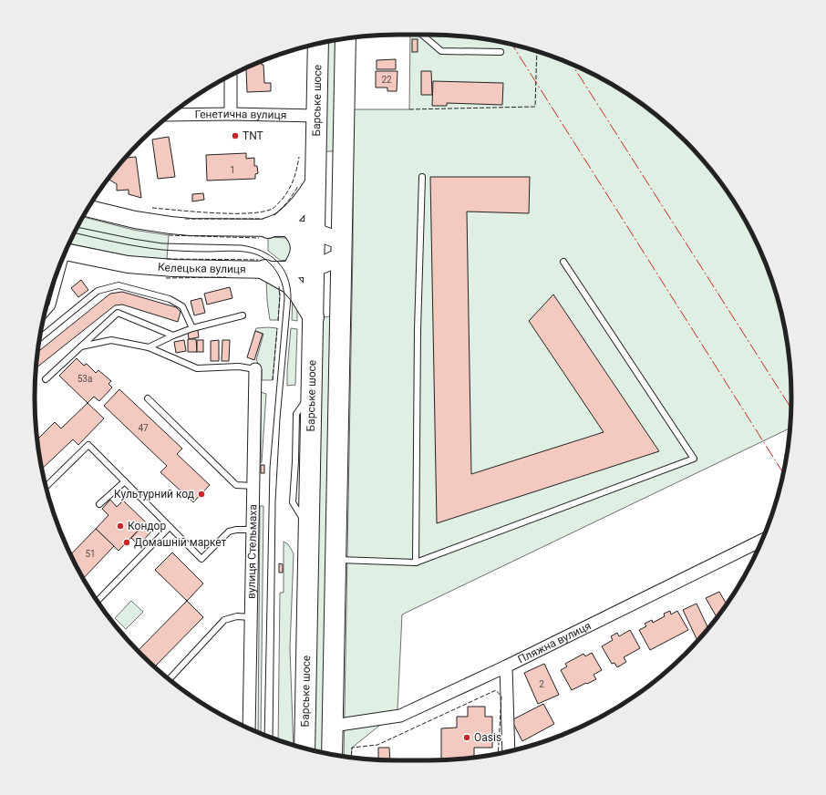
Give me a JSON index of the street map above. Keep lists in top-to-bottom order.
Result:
{
  "streets": {
    "highway": ["Барське шосе"],
    "main road": ["Келецька вулиця"],
    "street": ["Генетична вулиця", "вулиця Стельмаха", "Пляжна вулиця"]
  },
  "crossings": [
    ["Барське шосе", "Генетична вулиця"],
    ["Барське шосе", "Келецька вулиця"]
  ],
  "places": [
    "TNT",
    "Культурний код",
    "Кондор",
    "Домашній маркет",
    "Oasis"
  ],
  "house_numbers": [
    "22",
    "1",
    "53а",
    "47",
    "51",
    "2"
  ]
}
